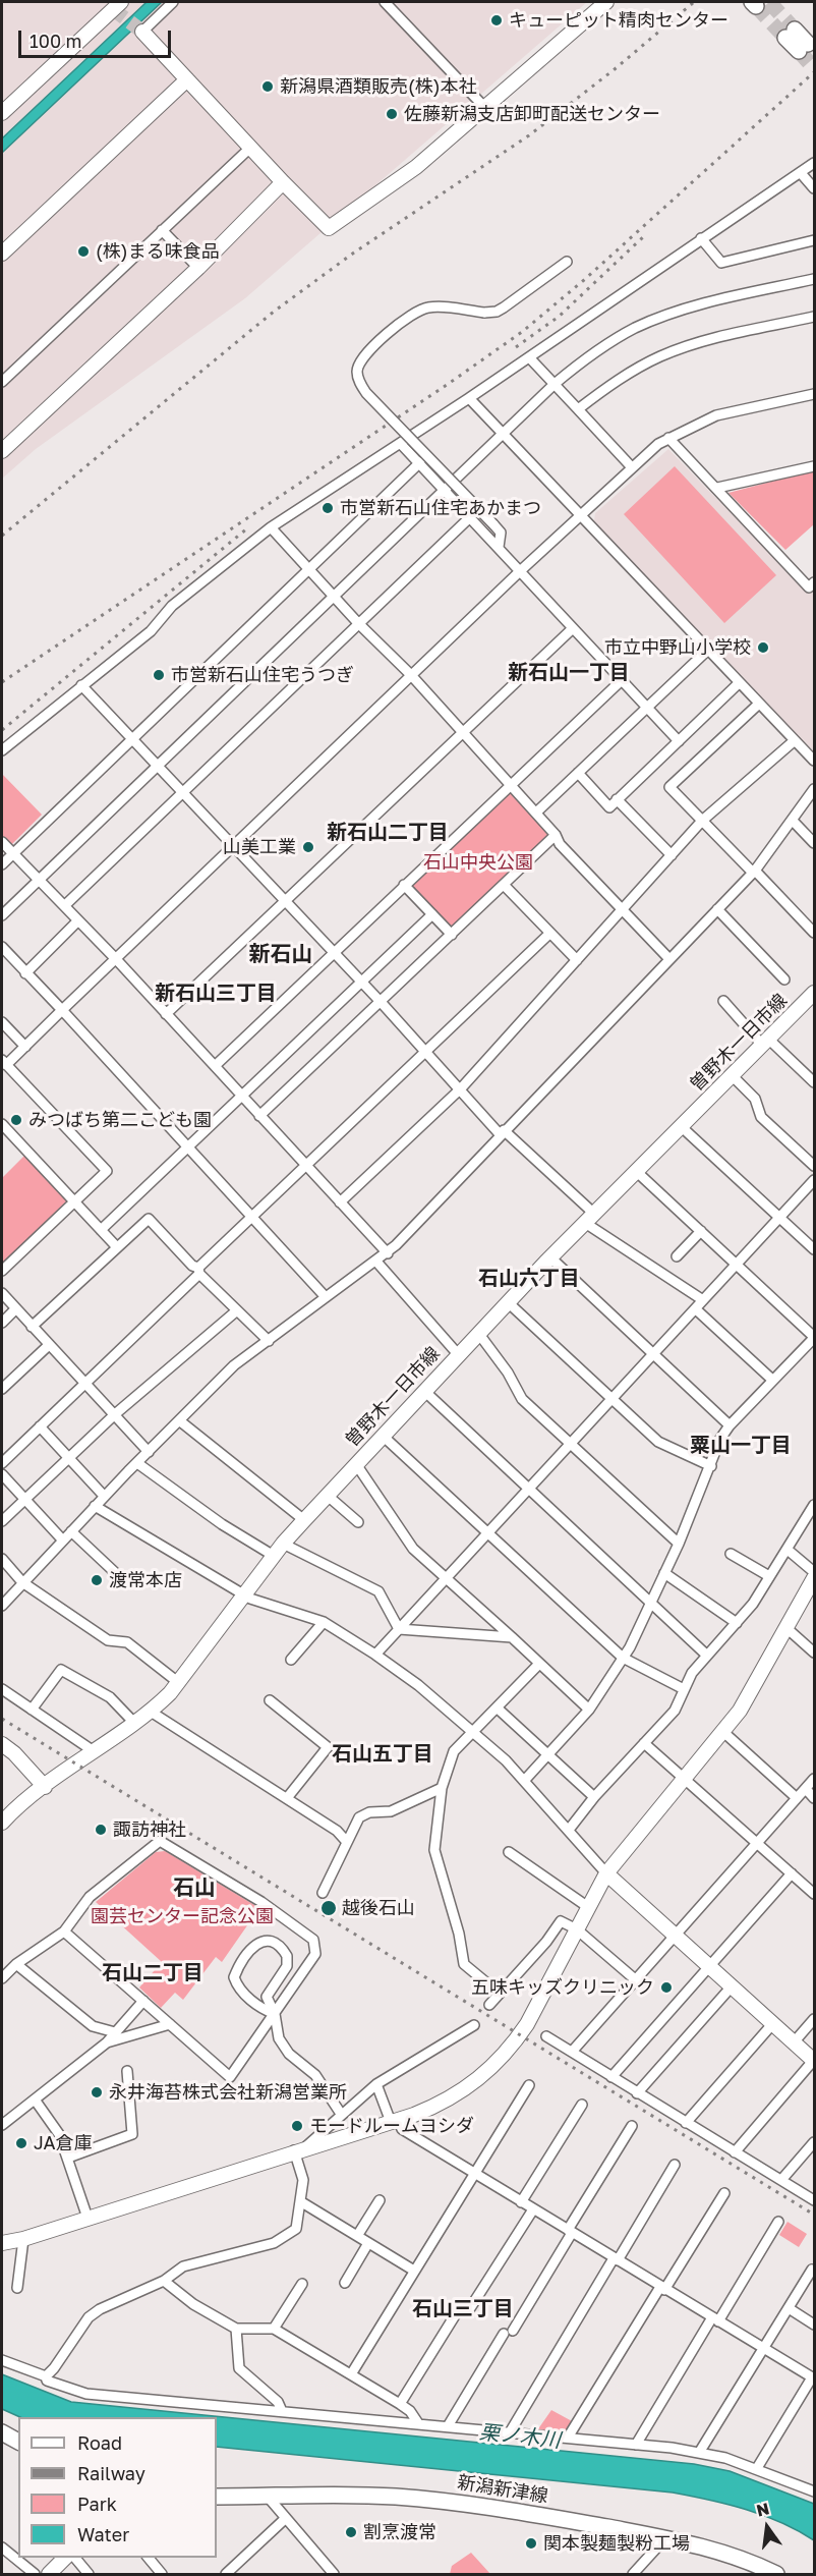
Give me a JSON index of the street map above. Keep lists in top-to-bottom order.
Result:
{
  "streets": {
    "main road": ["新潟新津線"],
    "street": ["曽野木一日市線"]
  },
  "districts": [
    "新石山一丁目",
    "新石山二丁目",
    "新石山",
    "新石山三丁目",
    "石山六丁目",
    "粟山一丁目",
    "石山五丁目",
    "石山",
    "石山二丁目",
    "石山三丁目"
  ],
  "water": ["栗ノ木川"],
  "parks": ["石山中央公園", "園芸センター記念公園"],
  "places": [
    "キューピット精肉センター",
    "新潟県酒類販売(株)本社",
    "佐藤新潟支店卸町配送センター",
    "(株)まる味食品",
    "市営新石山住宅あかまつ",
    "市立中野山小学校",
    "市営新石山住宅うつぎ",
    "山美工業",
    "みつばち第二こども園",
    "渡常本店",
    "諏訪神社",
    "越後石山",
    "五味キッズクリニック",
    "永井海苔株式会社新潟営業所",
    "モードルームヨシダ",
    "JA倉庫",
    "割烹渡常",
    "関本製麺製粉工場"
  ],
  "legend": [
    "Road",
    "Railway",
    "Park",
    "Water"
  ],
  "scale_bar": "100 m",
  "north": "top"
}
